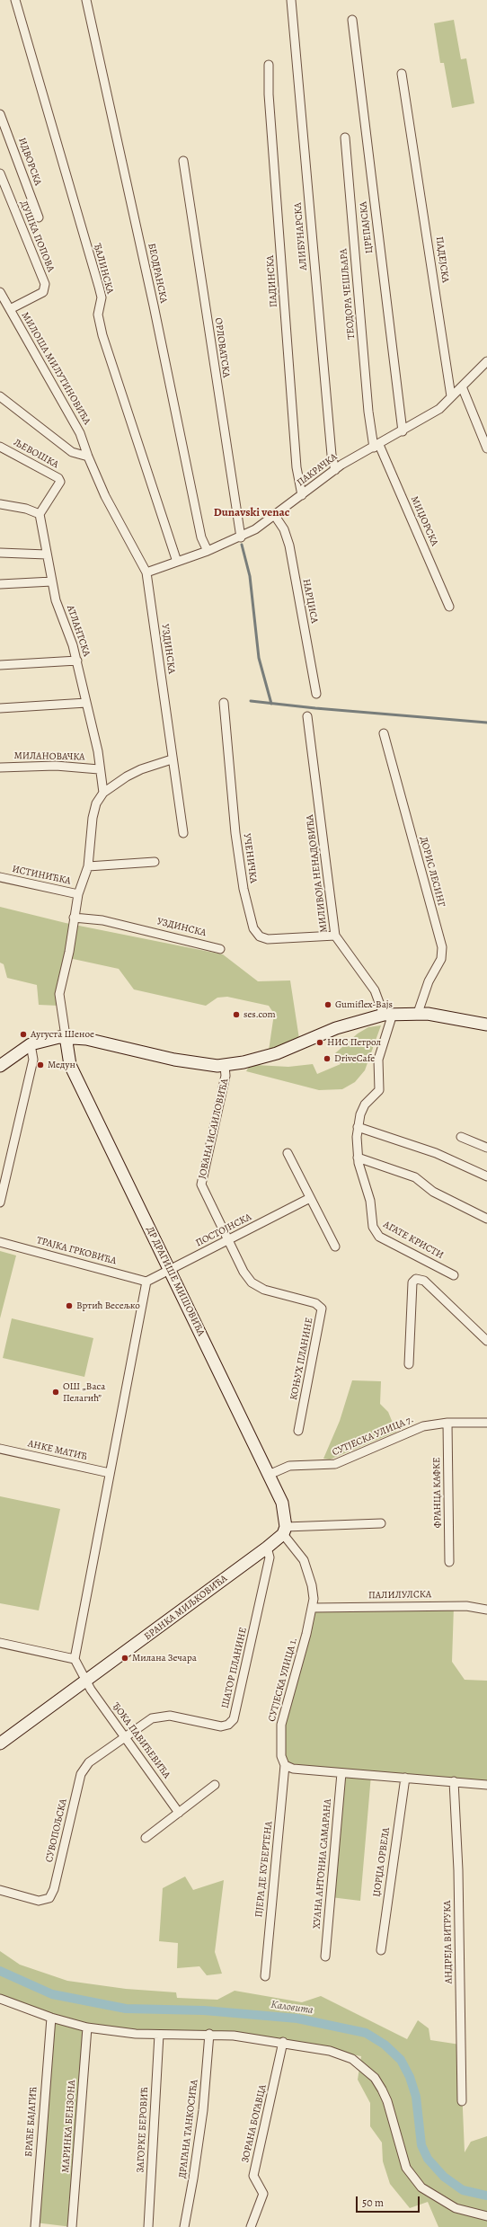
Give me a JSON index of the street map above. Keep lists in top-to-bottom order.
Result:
{
  "streets": {
    "street": [
      "ИДВОРСКА",
      "ЦРЕПАЈСКА",
      "ДУШКА ПОПОВА",
      "АЛИБУНАРСКА",
      "ПАДЕЈСКА",
      "ЂАЛИНСКА",
      "БЕОДРАНСКА",
      "ПАДИНСКА",
      "ТЕОДОРА ЧЕШЉАРА",
      "ОРЛОВАТСКА",
      "МИЛОША МИЛУТИНОВИЋА",
      "ЉЕВОШКА",
      "ПАКРАЧКА",
      "МИЏОРСКА",
      "НАРЦИСА",
      "АТЛАНТСКА",
      "УЗДИНСКА",
      "МИЛАНОВАЧКА",
      "УЧЕНИЧКА",
      "ДОРИС ЛЕСИНГ",
      "МИЛИВОЈА НЕНАДОВИЋА",
      "ИСТИНИЋКА",
      "ЈОВАНА ИСАИЛОВИЋА",
      "ПОСТОЈНСКА",
      "АГАТЕ КРИСТИ",
      "ТРАЈКА ГРКОВИЋА",
      "ДР ДРАГИШЕ МИШОВИЋА",
      "КОЊУХ ПЛАНИНЕ",
      "СУТЈЕСКА УЛИЦА 7.",
      "АНКЕ МАТИЋ",
      "ФРАНЦА КАФКЕ",
      "ПАЛИЛУЛСКА",
      "БРАНКА МИЉКОВИЋА",
      "ШАТОР ПЛАНИНЕ",
      "СУТЈЕСКА УЛИЦА 1.",
      "ЂОКА ПАВИЋЕВИЋА",
      "СУВОПОЉСКА",
      "ЏОРЏА ОРВЕЛА",
      "ХУАНА АНТОНИА САМАРАНА",
      "ПЈЕРА ДЕ КУБЕРТЕНА",
      "АНДРЕЈА ВИТРУКА",
      "БРАЋЕ БАЈАГИЋ",
      "ЗОРАНА БОГАВЦА",
      "МАРИНКА БЕНЗОНА",
      "ДРАГАНА ТАНКОСИЋА",
      "ЗАГОРКЕ БЕРОВИЋ"
    ]
  },
  "crossings": [
    ["ЦРЕПАЈСКА", "ПАКРАЧКА"],
    ["ДУШКА ПОПОВА", "МИЛОША МИЛУТИНОВИЋА"],
    ["АЛИБУНАРСКА", "ПАКРАЧКА"],
    ["ПАДЕЈСКА", "ПАКРАЧКА"],
    ["ЂАЛИНСКА", "ПАКРАЧКА"],
    ["БЕОДРАНСКА", "ПАКРАЧКА"],
    ["ПАДИНСКА", "ПАКРАЧКА"],
    ["ТЕОДОРА ЧЕШЉАРА", "ПАКРАЧКА"],
    ["ТЕОДОРА ЧЕШЉАРА", "МИЏОРСКА"],
    ["ОРЛОВАТСКА", "ПАКРАЧКА"],
    ["МИЛОША МИЛУТИНОВИЋА", "УЗДИНСКА"],
    ["ЉЕВОШКА", "АТЛАНТСКА"],
    ["ПАКРАЧКА", "МИЏОРСКА"],
    ["ПАКРАЧКА", "НАРЦИСА"],
    ["ПАКРАЧКА", "УЗДИНСКА"],
    ["АТЛАНТСКА", "МИЛАНОВАЧКА"],
    ["УЧЕНИЧКА", "МИЛИВОЈА НЕНАДОВИЋА"],
    ["МИЛИВОЈА НЕНАДОВИЋА", "АГАТЕ КРИСТИ"],
    ["ЈОВАНА ИСАИЛОВИЋА", "ПОСТОЈНСКА"],
    ["ЈОВАНА ИСАИЛОВИЋА", "ДР ДРАГИШЕ МИШОВИЋА"],
    ["ЈОВАНА ИСАИЛОВИЋА", "КОЊУХ ПЛАНИНЕ"],
    ["ПОСТОЈНСКА", "ТРАЈКА ГРКОВИЋА"],
    ["ПОСТОЈНСКА", "ДР ДРАГИШЕ МИШОВИЋА"],
    ["ПОСТОЈНСКА", "КОЊУХ ПЛАНИНЕ"],
    ["ДР ДРАГИШЕ МИШОВИЋА", "СУТЈЕСКА УЛИЦА 7."],
    ["ДР ДРАГИШЕ МИШОВИЋА", "БРАНКА МИЉКОВИЋА"],
    ["ДР ДРАГИШЕ МИШОВИЋА", "СУТЈЕСКА УЛИЦА 1."],
    ["СУТЈЕСКА УЛИЦА 7.", "ФРАНЦА КАФКЕ"],
    ["ПАЛИЛУЛСКА", "СУТЈЕСКА УЛИЦА 1."],
    ["БРАНКА МИЉКОВИЋА", "ШАТОР ПЛАНИНЕ"],
    ["БРАНКА МИЉКОВИЋА", "СУТЈЕСКА УЛИЦА 1."],
    ["БРАНКА МИЉКОВИЋА", "ЂОКА ПАВИЋЕВИЋА"],
    ["ШАТОР ПЛАНИНЕ", "ЂОКА ПАВИЋЕВИЋА"],
    ["ШАТОР ПЛАНИНЕ", "СУВОПОЉСКА"],
    ["СУТЈЕСКА УЛИЦА 1.", "ПЈЕРА ДЕ КУБЕРТЕНА"],
    ["ЂОКА ПАВИЋЕВИЋА", "СУВОПОЉСКА"]
  ],
  "districts": ["Dunavski venac"],
  "water": ["Каловита"],
  "places": [
    "Gumiflex-Bajs",
    "ses.com",
    "Аугуста Шеное",
    "НИС Петрол",
    "DriveCafe",
    "Медун",
    "Вртић Весељко",
    "ОШ „Васа Пелагић”",
    "Милана Зечара"
  ],
  "scale_bar": "50 m"
}
